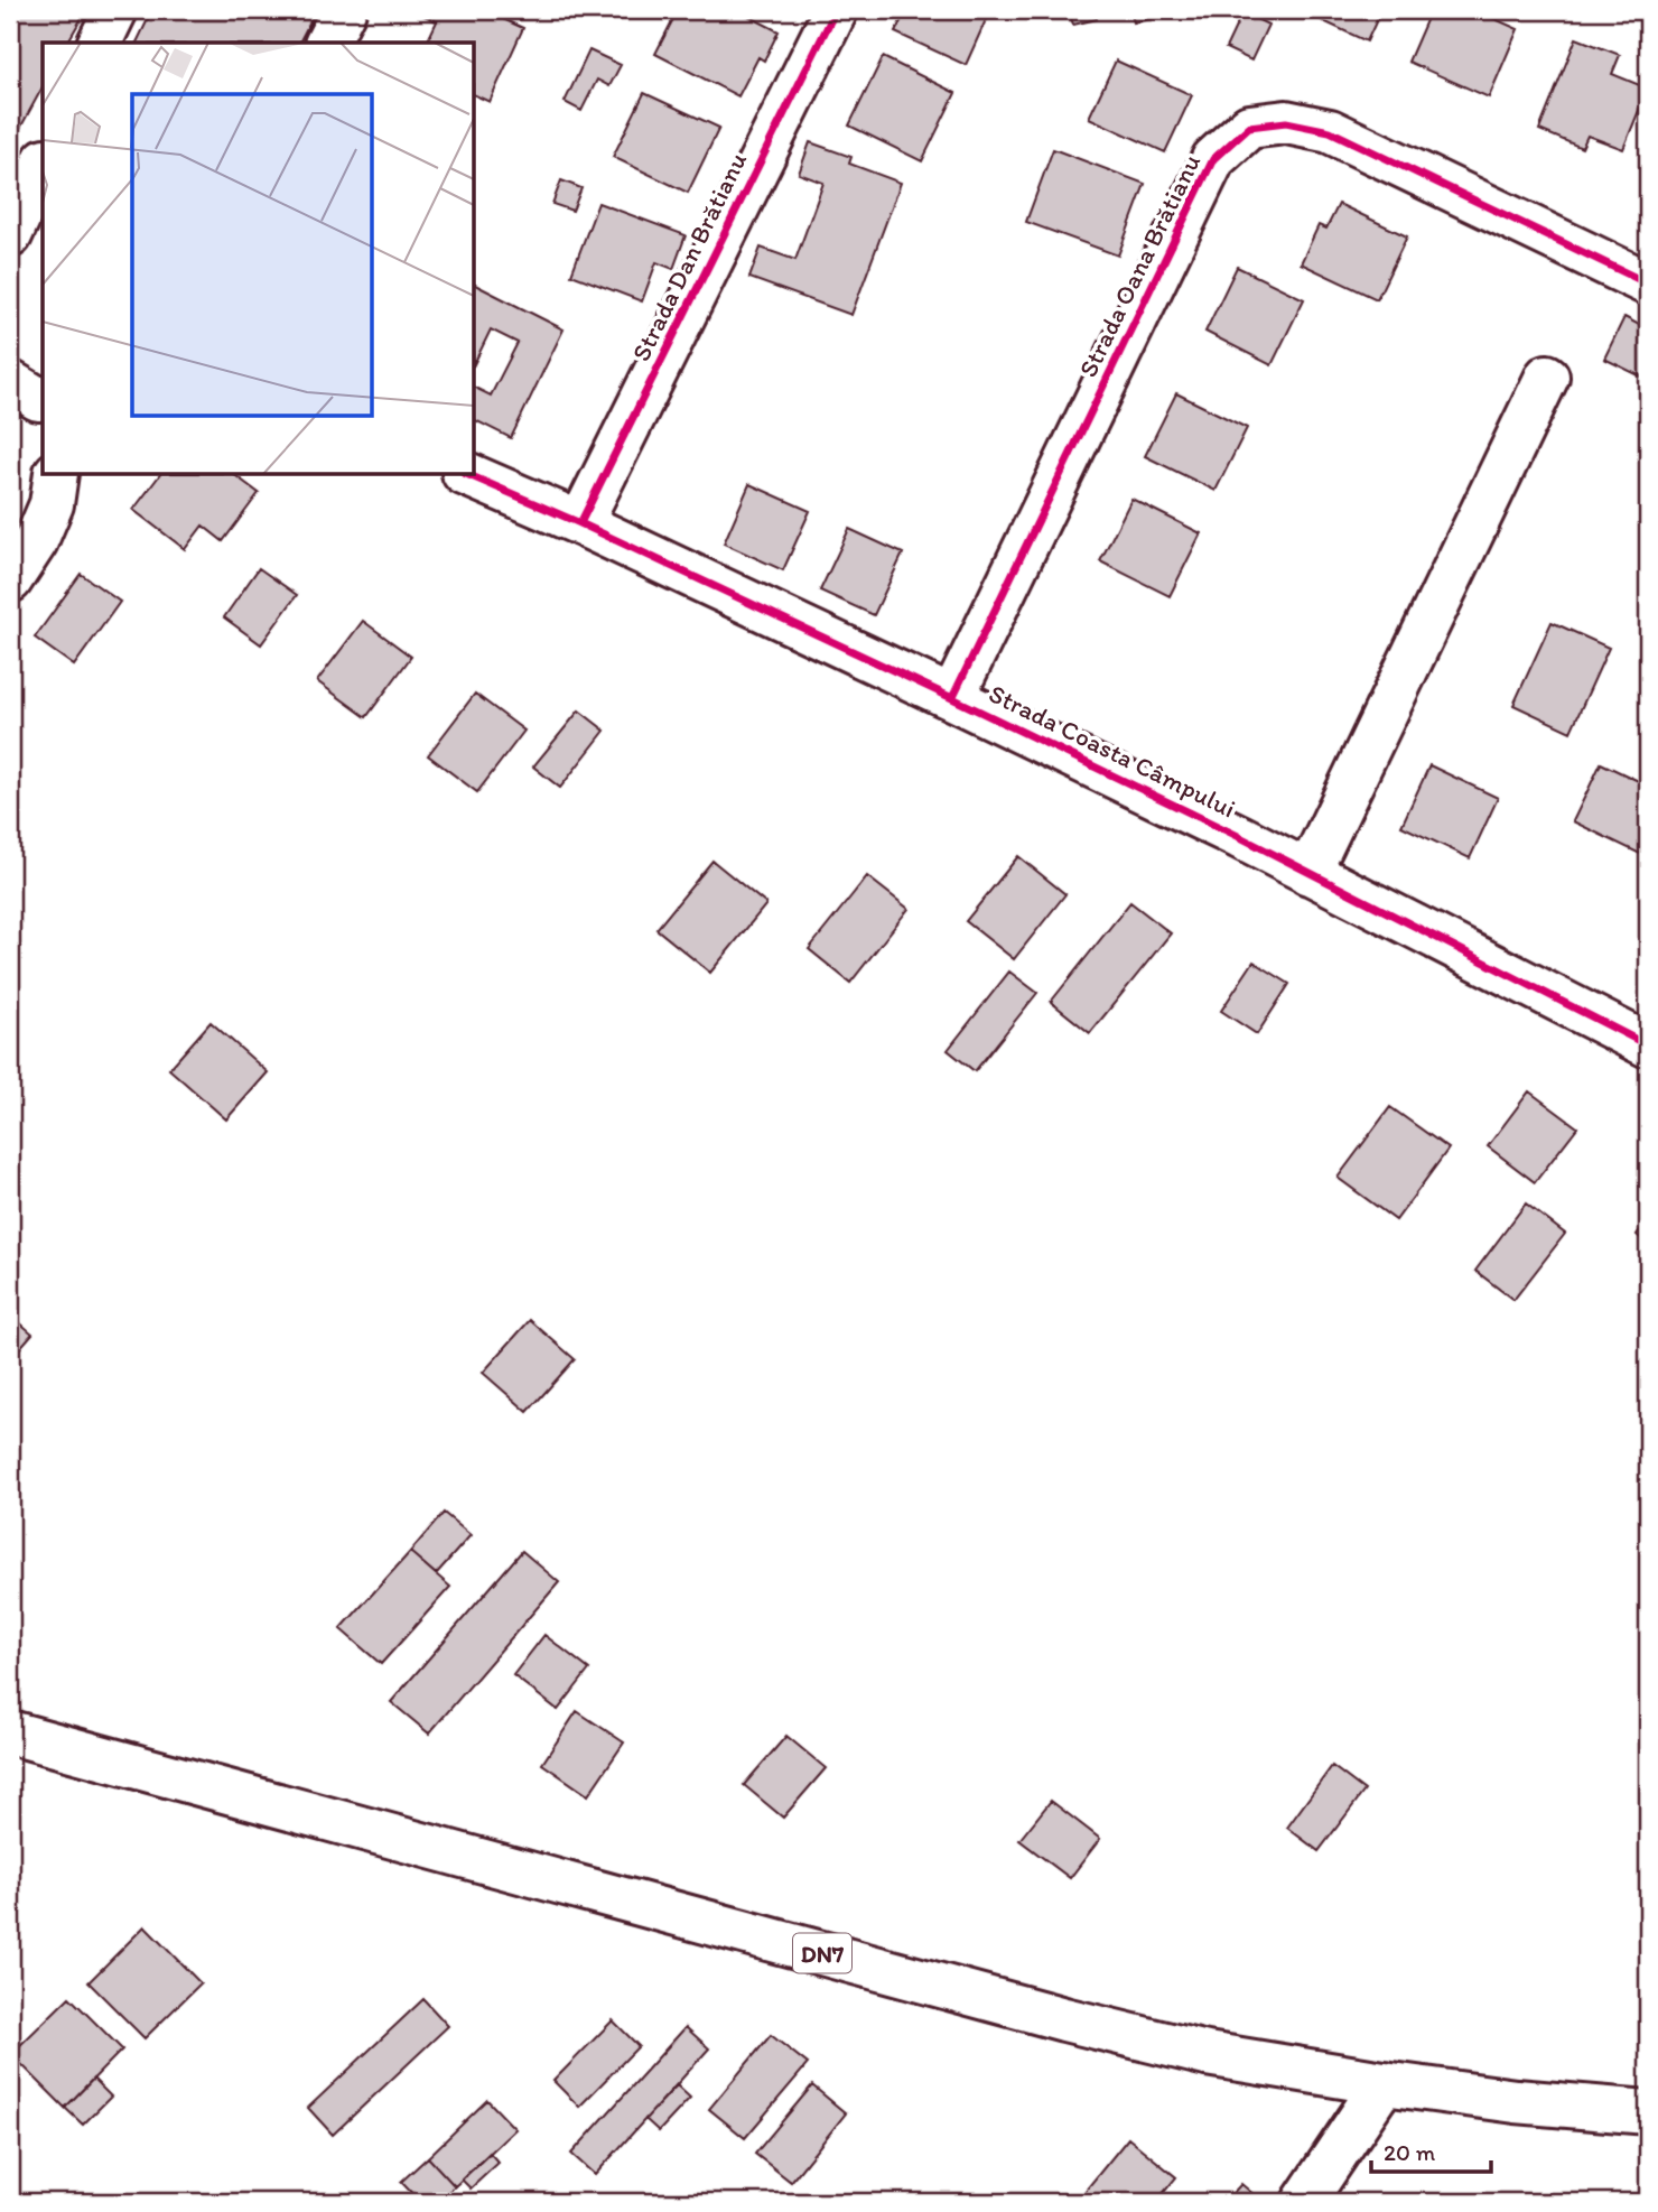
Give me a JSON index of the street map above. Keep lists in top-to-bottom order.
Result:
{
  "streets": {
    "street": [
      "Strada Dan Brătianu",
      "Strada Oana Brătianu",
      "Strada Coasta Câmpului",
      "DN7"
    ]
  },
  "crossings": [
    ["Strada Dan Brătianu", "Strada Coasta Câmpului"],
    ["Strada Oana Brătianu", "Strada Coasta Câmpului"]
  ],
  "scale_bar": "20 m"
}
